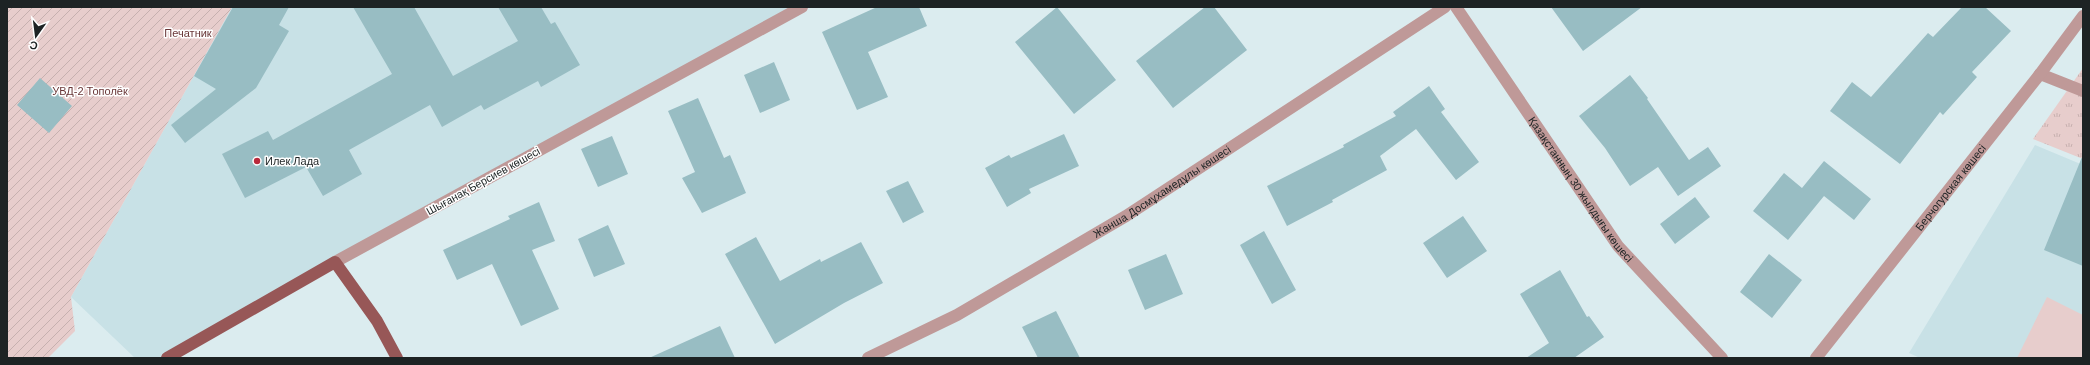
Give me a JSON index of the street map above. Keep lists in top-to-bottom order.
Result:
{
  "streets": {
    "main road": ["Шығанақ Берсиев көшесі"],
    "street": ["Берчогурская көшесі", "Қазақстанның 30 жылдығы көшесі", "Жанша Досмұхамедұлы көшесі"]
  },
  "parks": ["Печатник", "УВД-2 Тополёк"],
  "places": ["Илек Лада"],
  "north": "bottom"
}
